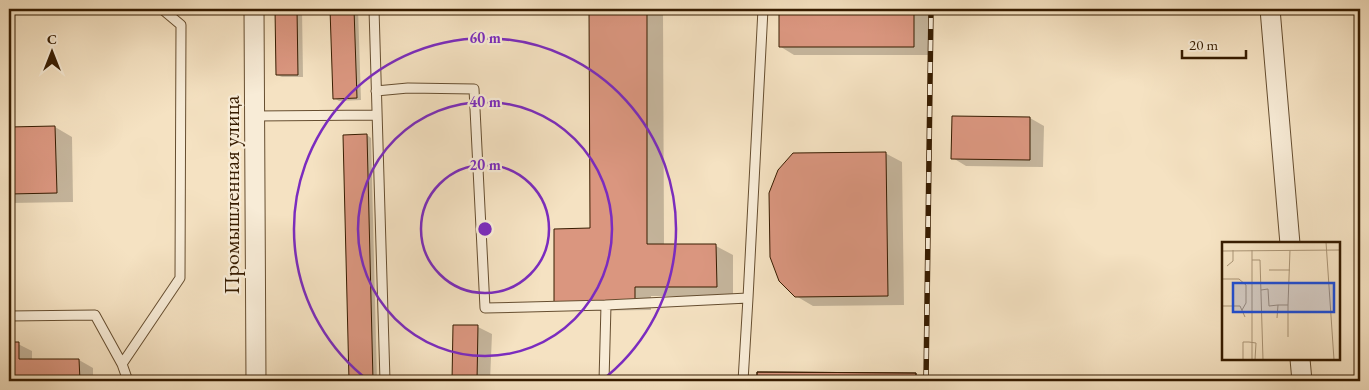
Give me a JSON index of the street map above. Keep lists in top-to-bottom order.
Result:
{
  "streets": {
    "street": ["Промышленная улица"]
  },
  "scale_bar": "20 m",
  "north": "top",
  "rings": ["60 m", "40 m", "20 m"]
}
